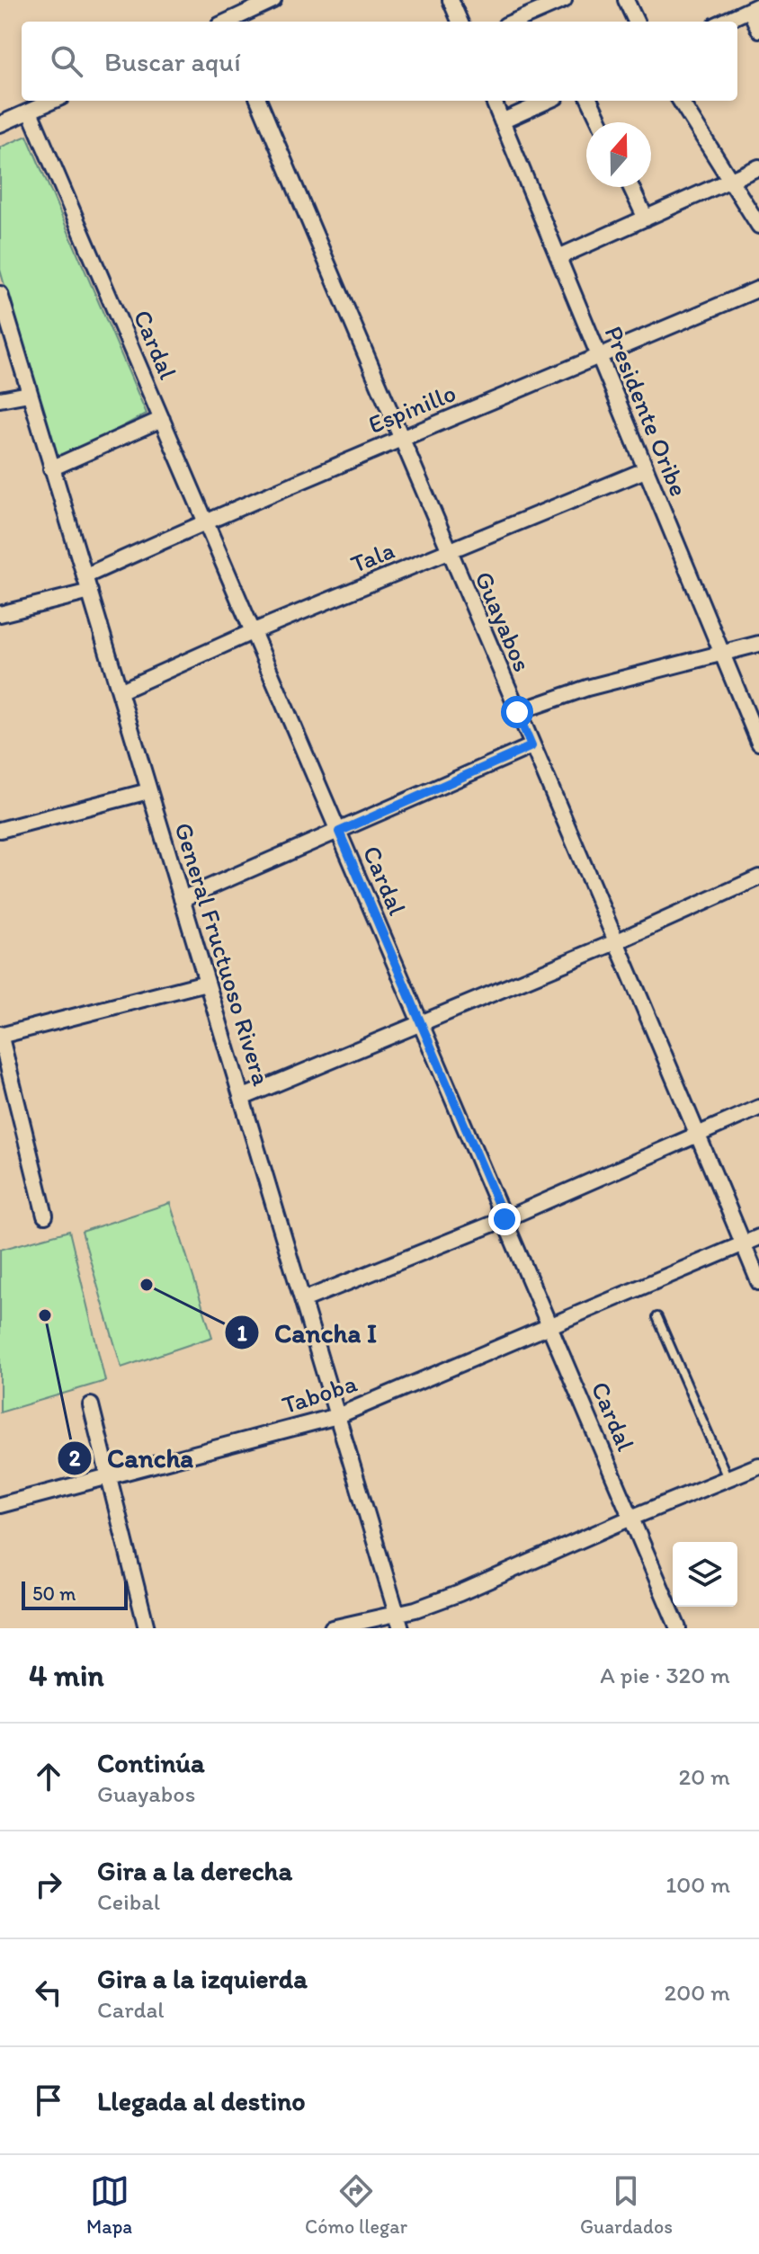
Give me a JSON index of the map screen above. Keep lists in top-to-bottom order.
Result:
{
  "streets": {
    "street": [
      "Cardal",
      "Espinillo",
      "Presidente Oribe",
      "Tala",
      "Guayabos",
      "General Fructuoso Rivera",
      "Taboba"
    ]
  },
  "crossings": [
    ["Cardal", "Espinillo"],
    ["Cardal", "Tala"],
    ["Cardal", "Taboba"],
    ["Espinillo", "Presidente Oribe"],
    ["Espinillo", "Guayabos"],
    ["Espinillo", "General Fructuoso Rivera"],
    ["Presidente Oribe", "Tala"],
    ["Tala", "Guayabos"],
    ["Tala", "General Fructuoso Rivera"],
    ["Guayabos", "Taboba"],
    ["General Fructuoso Rivera", "Taboba"]
  ],
  "places": ["Cancha I", "Cancha"],
  "scale_bar": "50 m",
  "north": "top",
  "page": {
    "search": "Buscar aquí",
    "scale": "50 m",
    "heading": ["4 min", "A pie · 320 m"],
    "list": [
      ["Continúa", "Guayabos", "20 m"],
      ["Gira a la derecha", "Ceibal", "100 m"],
      ["Gira a la izquierda", "Cardal", "200 m"],
      "Llegada al destino"
    ],
    "nav": ["Mapa", "Cómo llegar", "Guardados"]
  }
}
